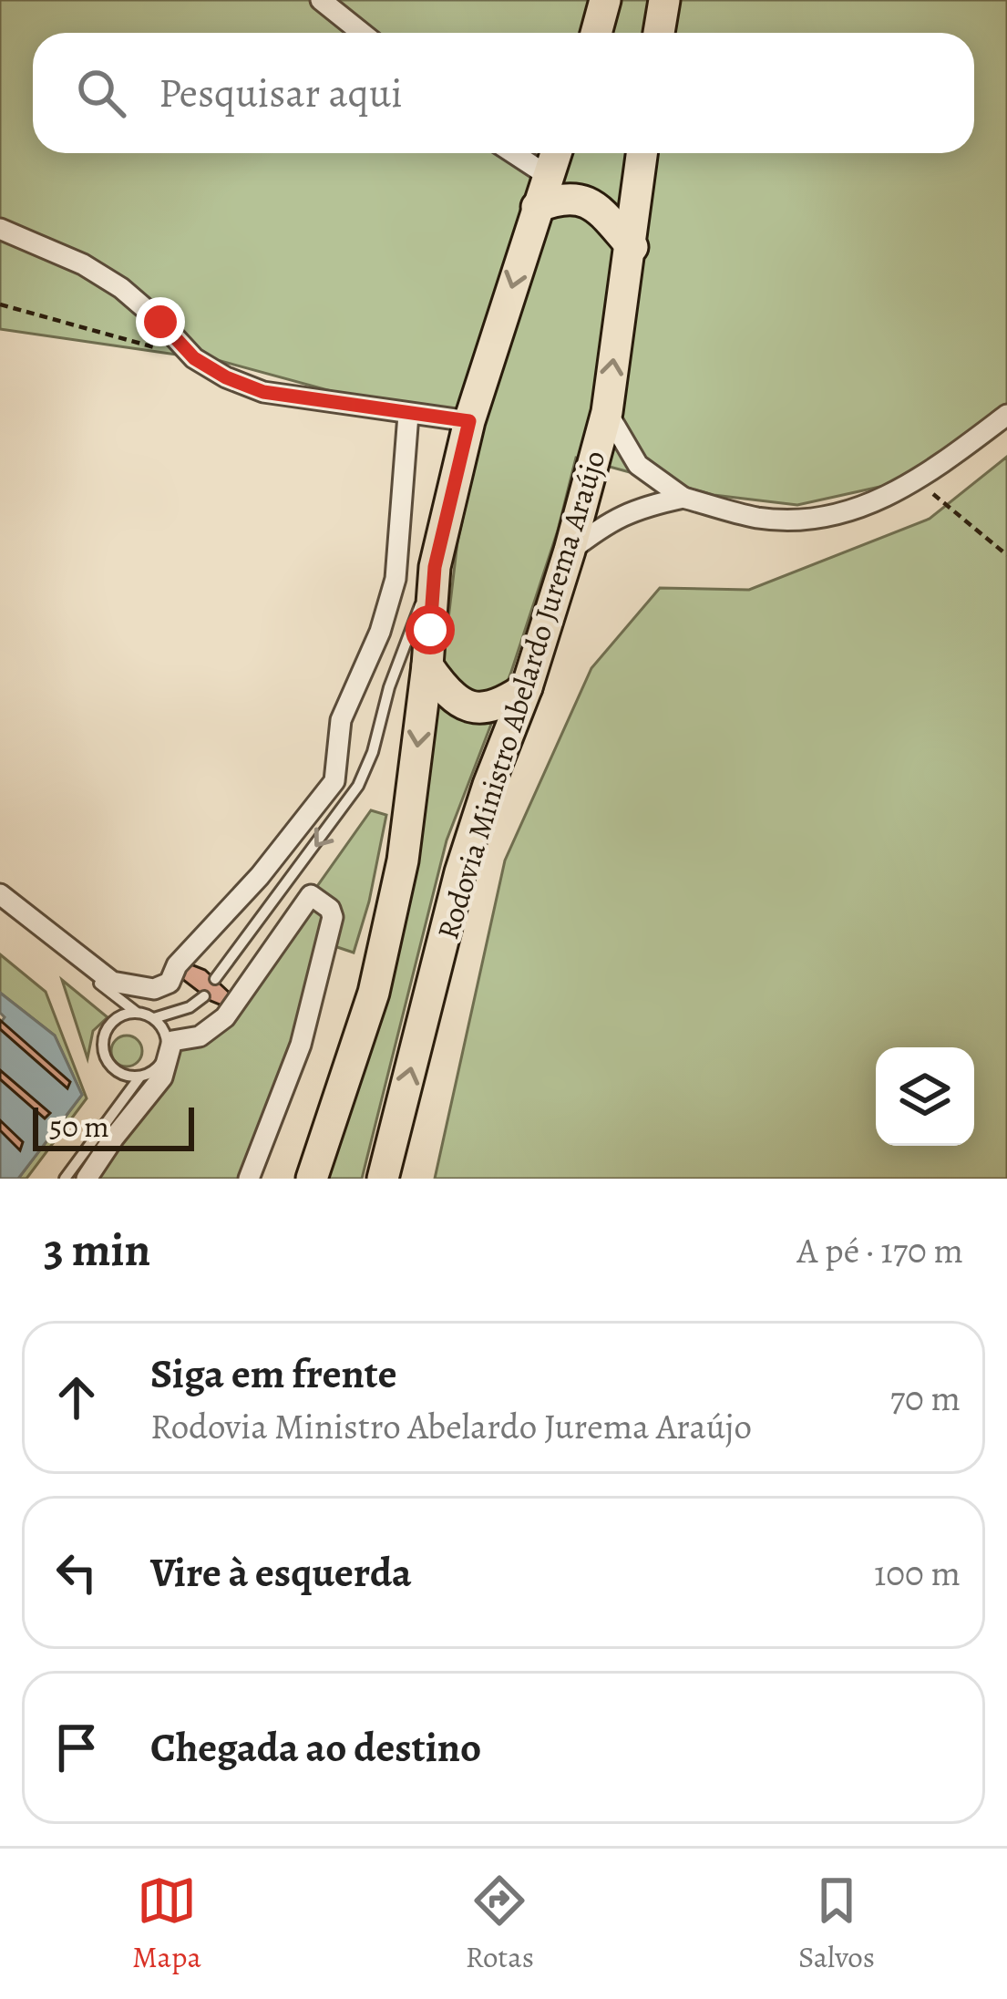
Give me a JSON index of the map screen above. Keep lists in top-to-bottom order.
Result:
{
  "streets": {
    "main road": ["Rodovia Ministro Abelardo Jurema Araújo"]
  },
  "scale_bar": "50 m",
  "page": {
    "search": "Pesquisar aqui",
    "scale": "50 m",
    "heading": ["3 min", "A pé · 170 m"],
    "list": [
      ["Siga em frente", "Rodovia Ministro Abelardo Jurema Araújo", "70 m"],
      ["Vire à esquerda", "100 m"],
      "Chegada ao destino"
    ],
    "nav": ["Mapa", "Rotas", "Salvos"]
  }
}
